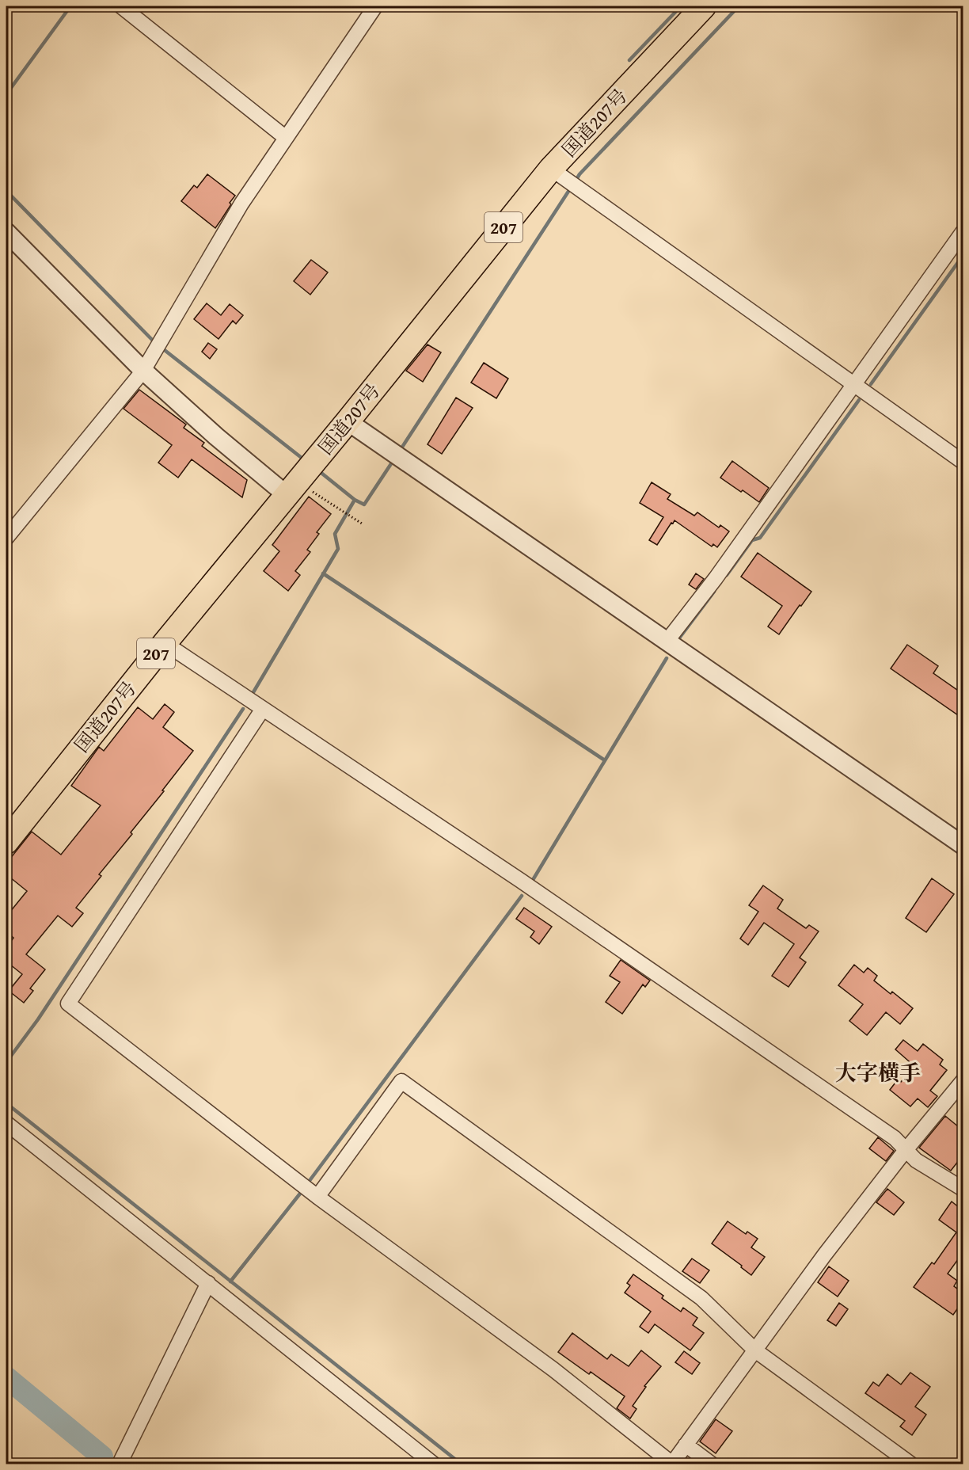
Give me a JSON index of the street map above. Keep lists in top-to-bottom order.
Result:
{
  "streets": {
    "highway": ["国道207号", "207"]
  },
  "districts": ["大字横手"]
}
